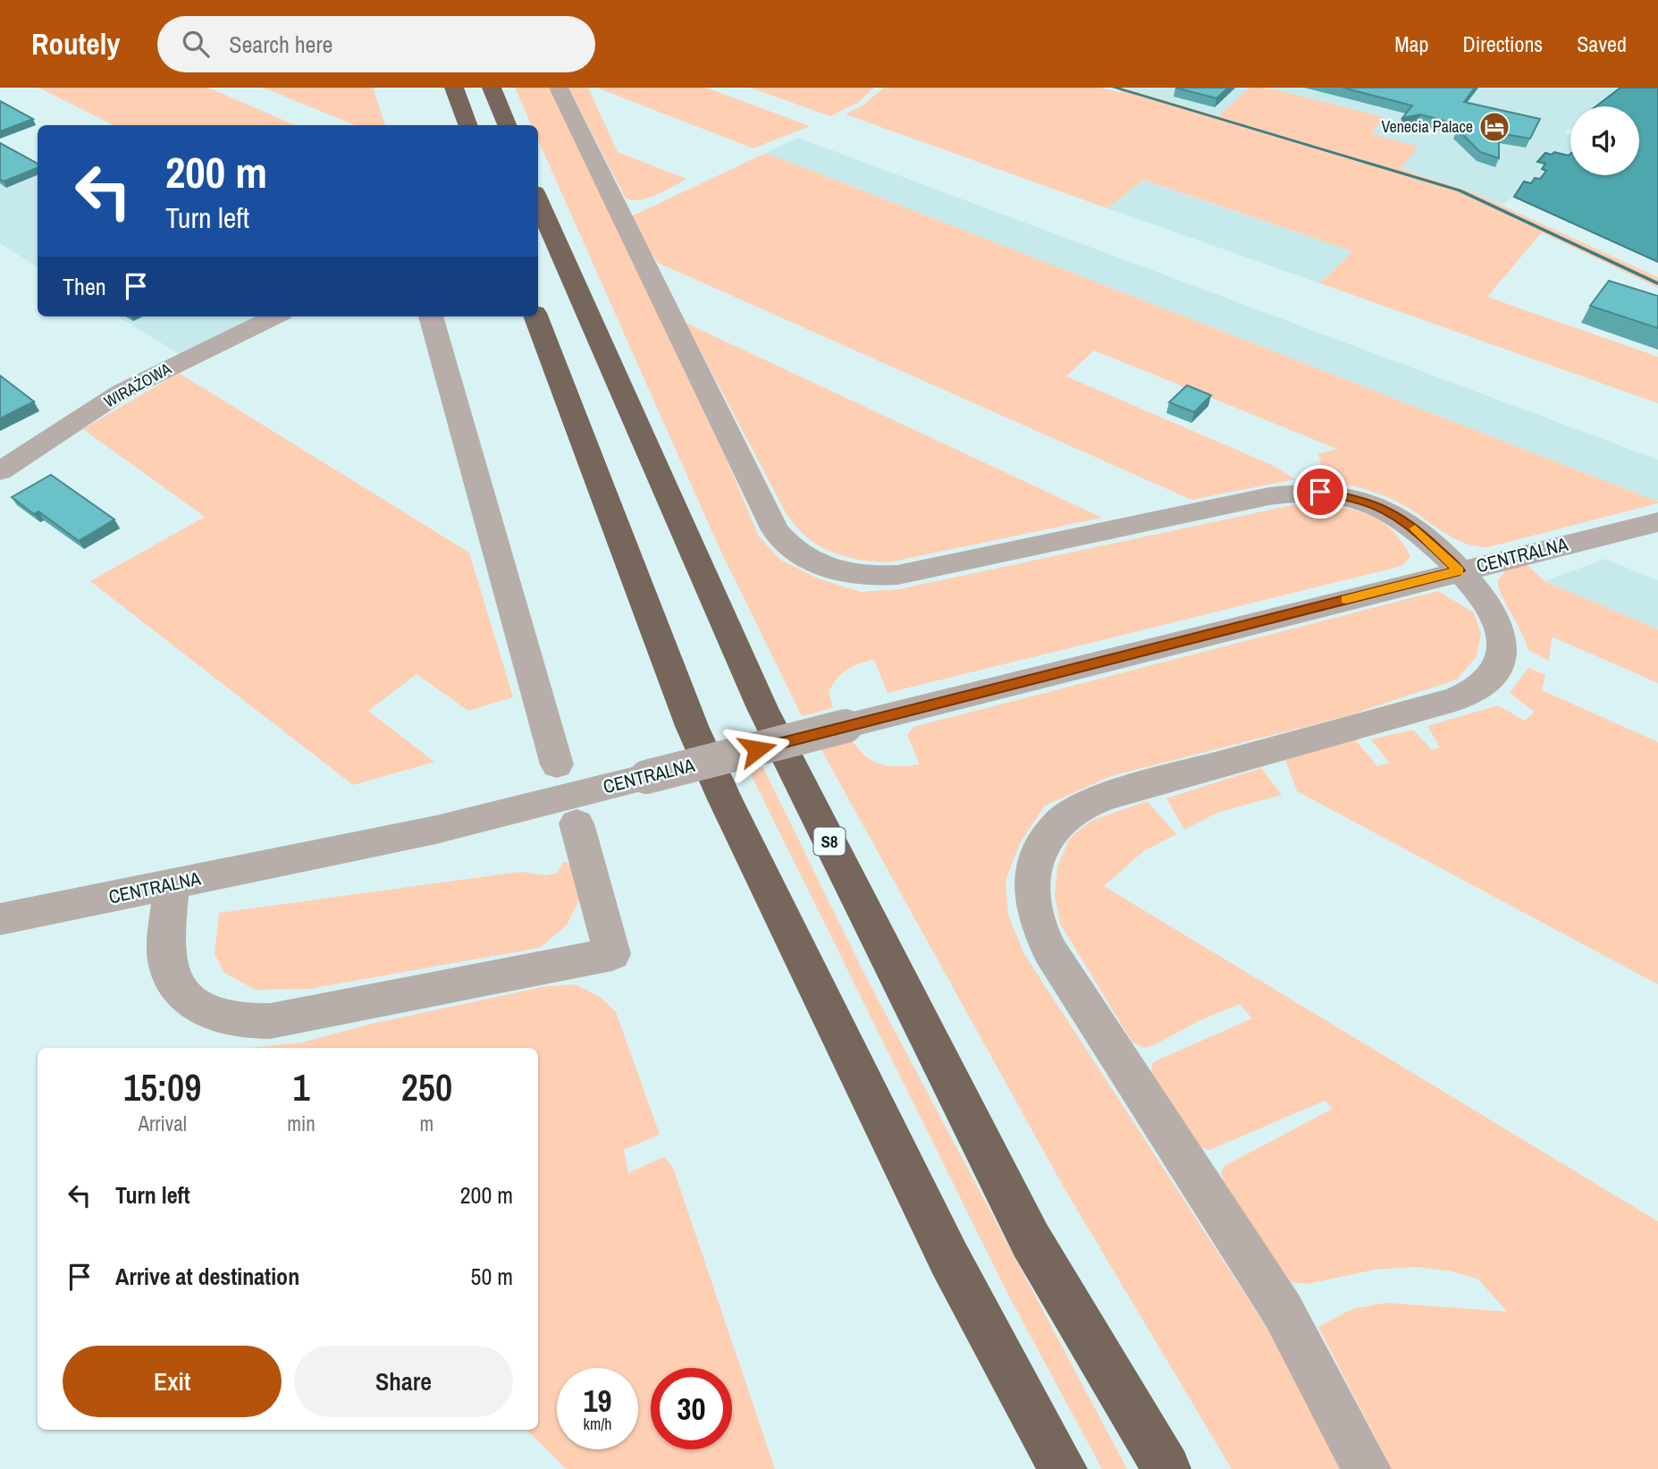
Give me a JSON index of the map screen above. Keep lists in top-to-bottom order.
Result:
{
  "streets": {
    "highway": ["S8"],
    "street": ["WIRAŻOWA", "CENTRALNA"]
  },
  "places": {
    "hotel": ["Venecia Palace"]
  },
  "page": {
    "header": "Routely",
    "search": "Search here",
    "nav": ["Map", "Directions", "Saved"],
    "turn": ["200 m", "Turn left"],
    "then": "Then",
    "eta": [
      "15:09",
      "Arrival",
      "1",
      "min",
      "250",
      "m"
    ],
    "list": [
      {
        "name": "Turn left",
        "value": "200 m"
      },
      {
        "name": "Arrive at destination",
        "value": "50 m"
      }
    ],
    "buttons": ["Exit", "Share"],
    "speed": "19 km/h",
    "limit": "30"
  }
}
